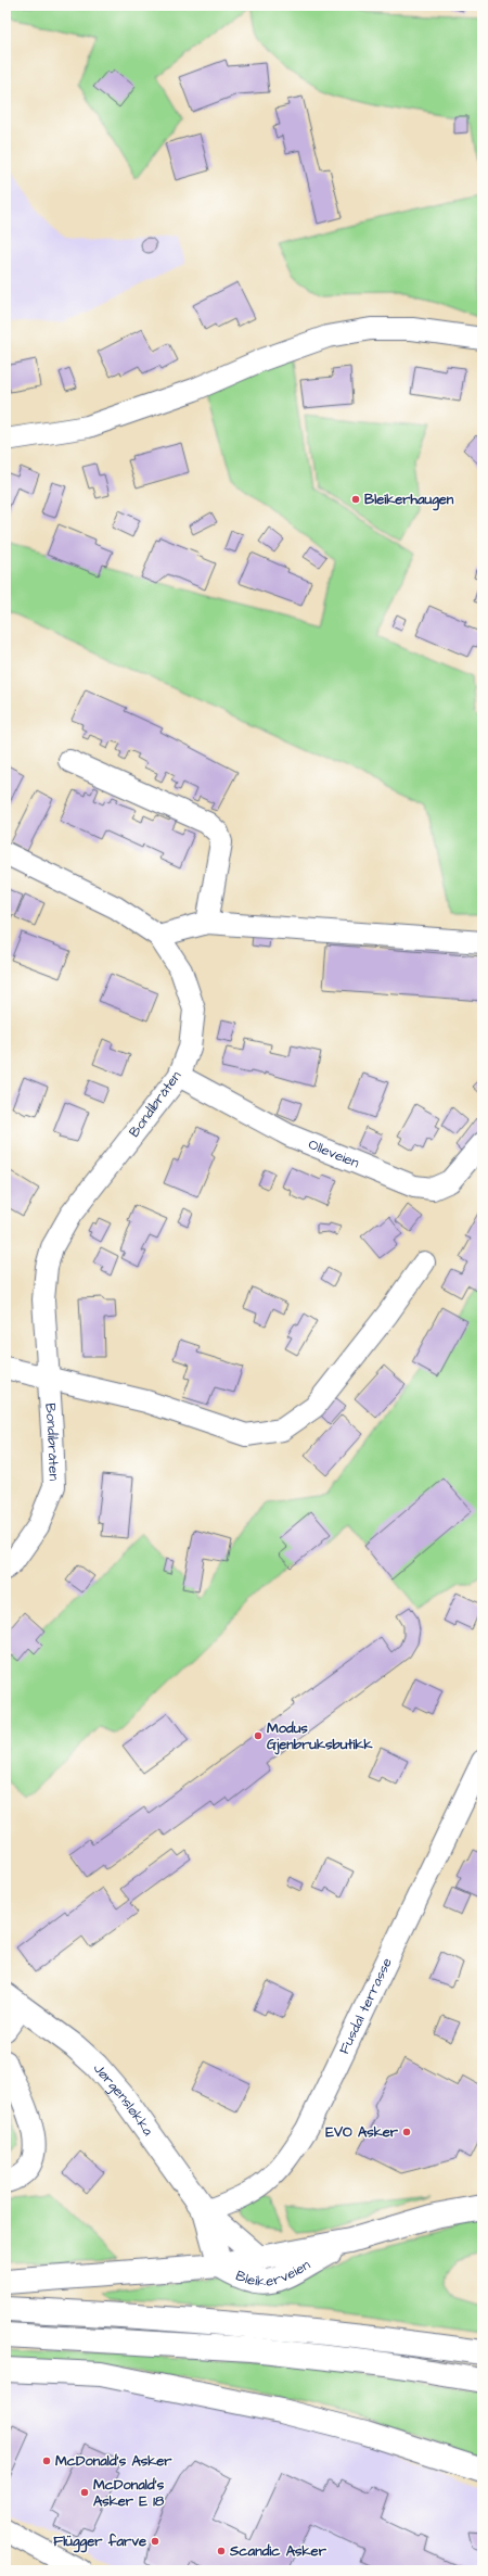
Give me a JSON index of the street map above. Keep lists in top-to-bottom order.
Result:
{
  "streets": {
    "main road": ["Jørgensløkka", "Bleikerveien"],
    "street": ["Bondibråten", "Olleveien", "Fusdal terrasse"]
  },
  "crossings": [
    ["Bondibråten", "Olleveien"],
    ["Fusdal terrasse", "Jørgensløkka"],
    ["Jørgensløkka", "Bleikerveien"]
  ],
  "places": [
    "Bleikerhaugen",
    "Modus Gjenbruksbutikk",
    "EVO Asker",
    "McDonald's Asker",
    "McDonald's Asker E 18",
    "Flügger farve",
    "Scandic Asker"
  ]
}
